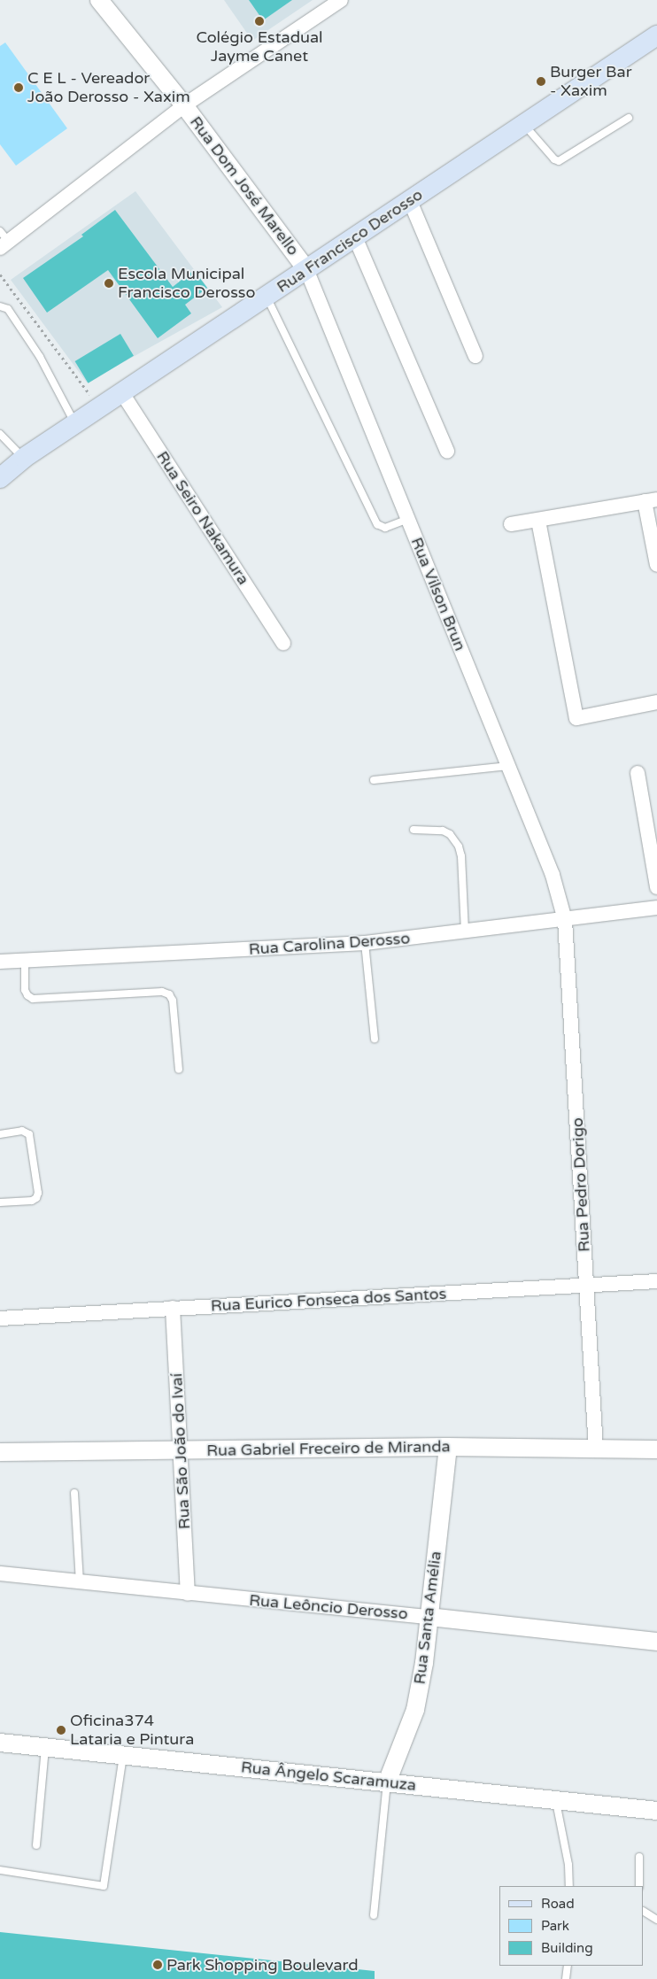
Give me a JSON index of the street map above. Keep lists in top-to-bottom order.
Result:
{
  "streets": {
    "main road": ["Rua Francisco Derosso"],
    "street": [
      "Rua Dom José Marello",
      "Rua Seiro Nakamura",
      "Rua Vilson Brun",
      "Rua Carolina Derosso",
      "Rua Pedro Dorigo",
      "Rua Eurico Fonseca dos Santos",
      "Rua Gabriel Freceiro de Miranda",
      "Rua São João do Ivaí",
      "Rua Leôncio Derosso",
      "Rua Santa Amélia",
      "Rua Ângelo Scaramuza"
    ]
  },
  "crossings": [
    ["Rua Dom José Marello", "Rua Francisco Derosso"],
    ["Rua Dom José Marello", "Rua Vilson Brun"],
    ["Rua Francisco Derosso", "Rua Seiro Nakamura"],
    ["Rua Francisco Derosso", "Rua Vilson Brun"],
    ["Rua Vilson Brun", "Rua Carolina Derosso"],
    ["Rua Vilson Brun", "Rua Pedro Dorigo"],
    ["Rua Carolina Derosso", "Rua Pedro Dorigo"],
    ["Rua Pedro Dorigo", "Rua Eurico Fonseca dos Santos"],
    ["Rua Pedro Dorigo", "Rua Gabriel Freceiro de Miranda"],
    ["Rua Eurico Fonseca dos Santos", "Rua São João do Ivaí"],
    ["Rua Gabriel Freceiro de Miranda", "Rua São João do Ivaí"],
    ["Rua Gabriel Freceiro de Miranda", "Rua Santa Amélia"],
    ["Rua São João do Ivaí", "Rua Leôncio Derosso"],
    ["Rua Leôncio Derosso", "Rua Santa Amélia"],
    ["Rua Santa Amélia", "Rua Ângelo Scaramuza"]
  ],
  "places": [
    "Colégio Estadual Jayme Canet",
    "Burger Bar - Xaxim",
    "C E L - Vereador João Derosso - Xaxim",
    "Escola Municipal Francisco Derosso",
    "Oficina374 Lataria e Pintura",
    "Park Shopping Boulevard"
  ],
  "legend": ["Road", "Park", "Building"]
}
